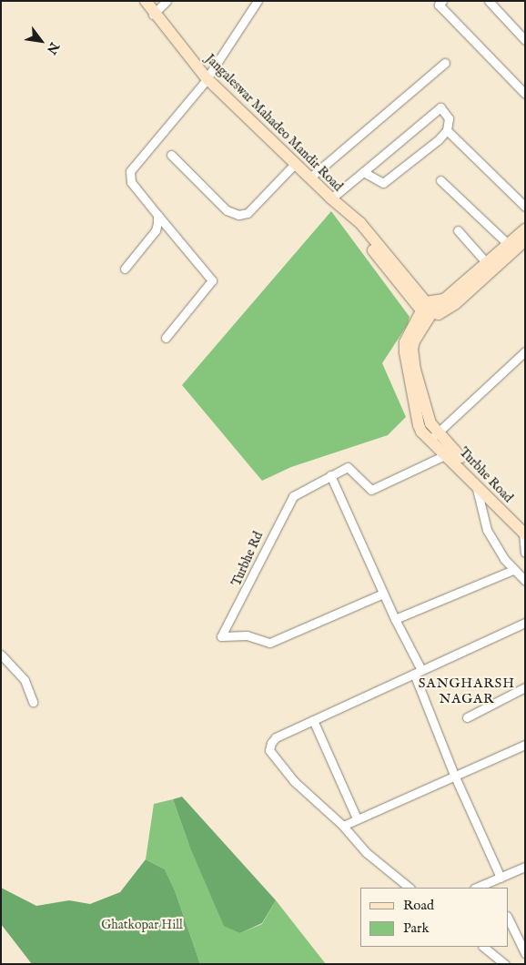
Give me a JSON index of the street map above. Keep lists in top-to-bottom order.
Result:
{
  "streets": {
    "main road": ["Jangaleswar Mahadeo Mandir Road", "Turbhe Road"],
    "street": ["Turbhe Rd"]
  },
  "crossings": [
    ["Turbhe Road", "Turbhe Rd"]
  ],
  "districts": ["SANGHARSH NAGAR"],
  "parks": ["Ghatkopar Hill"],
  "legend": ["Road", "Park"],
  "north": "bottom right"
}
